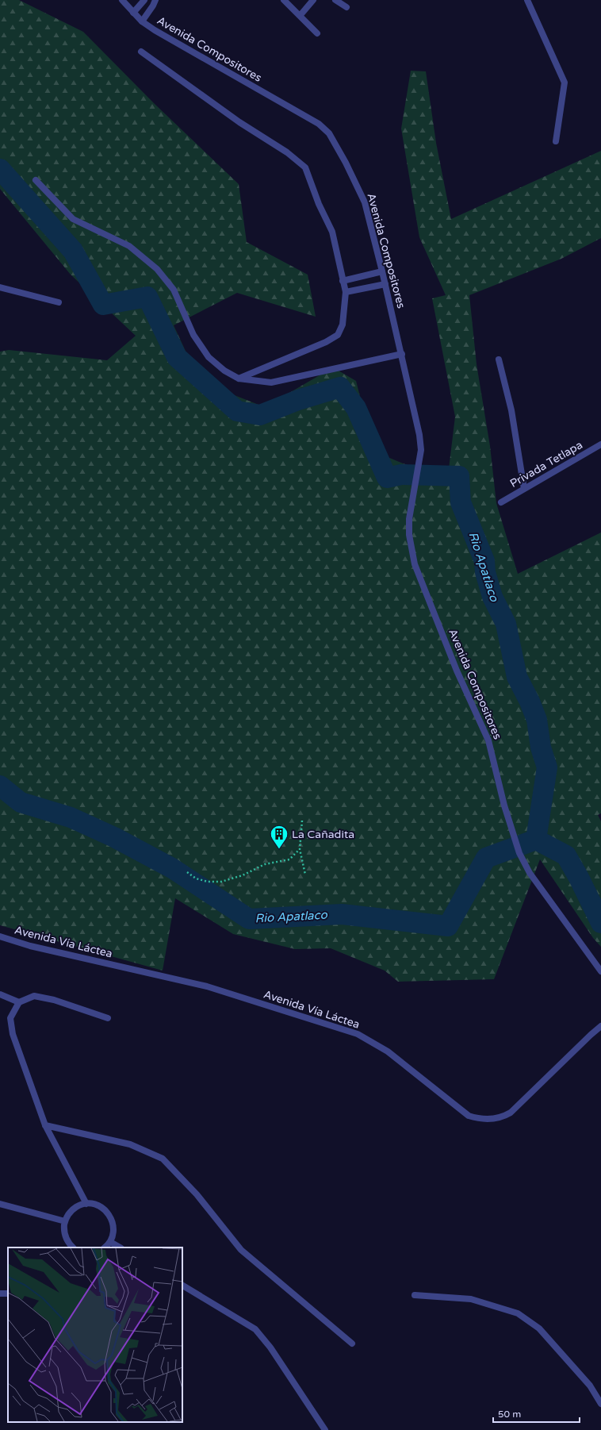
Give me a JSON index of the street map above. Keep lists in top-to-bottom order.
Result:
{
  "streets": {
    "street": ["Avenida Compositores", "Privada Tetlapa", "Avenida Vía Láctea"]
  },
  "water": ["Rio Apatlaco"],
  "places": {
    "building": ["La Cañadita"]
  },
  "scale_bar": "50 m"
}
